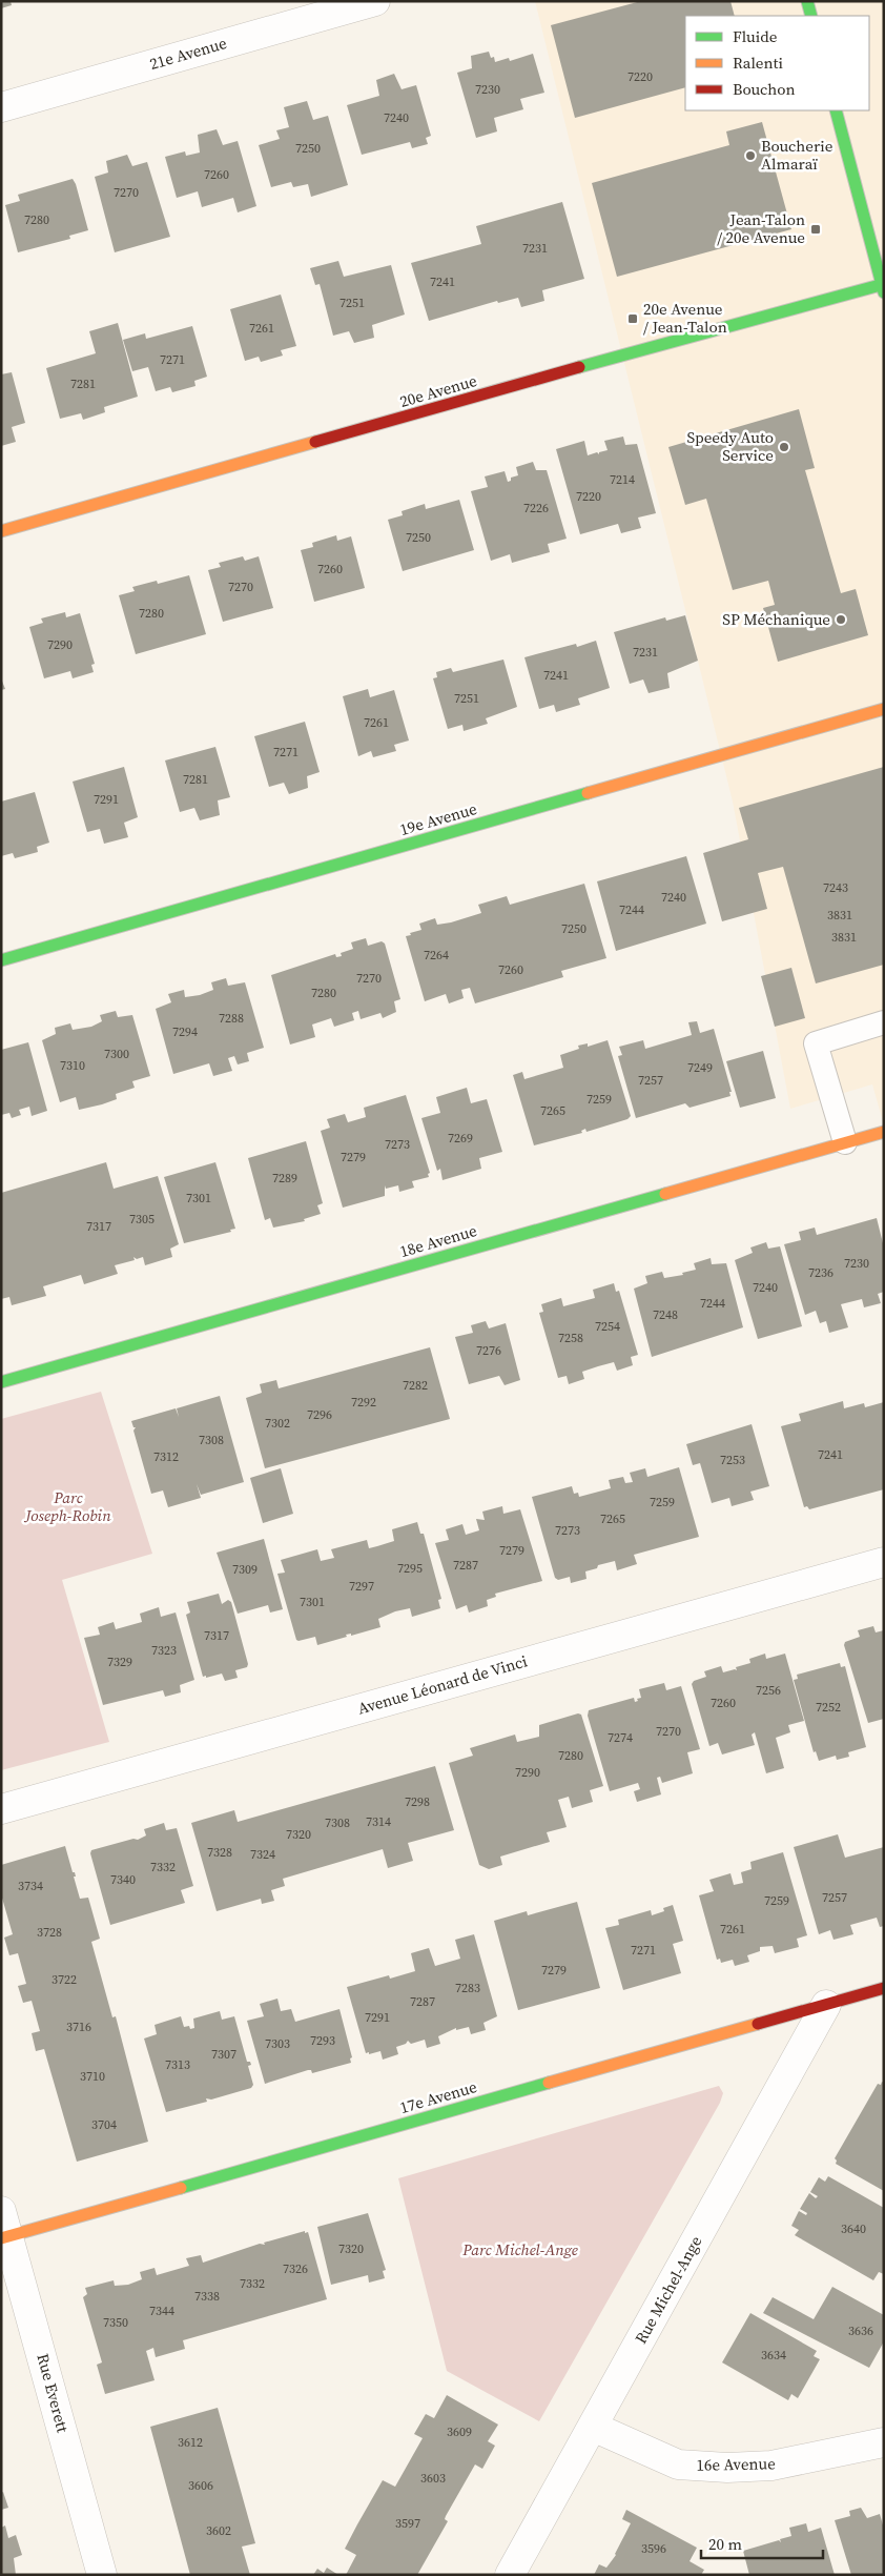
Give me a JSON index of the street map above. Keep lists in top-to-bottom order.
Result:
{
  "streets": {
    "street": [
      "21e Avenue",
      "20e Avenue",
      "19e Avenue",
      "18e Avenue",
      "Avenue Léonard de Vinci",
      "17e Avenue",
      "Rue Michel-Ange",
      "Rue Everett",
      "16e Avenue"
    ]
  },
  "crossings": [
    ["17e Avenue", "Rue Michel-Ange"],
    ["17e Avenue", "Rue Everett"],
    ["Rue Michel-Ange", "16e Avenue"]
  ],
  "parks": ["Parc Joseph-Robin", "Parc Michel-Ange"],
  "places": {
    "other": ["Boucherie Almaraï", "Speedy Auto Service", "SP Méchanique"],
    "transit": ["Jean-Talon / 20e Avenue", "20e Avenue / Jean-Talon"]
  },
  "house_numbers": [
    "7220",
    "7230",
    "7240",
    "7250",
    "7260",
    "7270",
    "7280",
    "7231",
    "7241",
    "7251",
    "7261",
    "7271",
    "7281",
    "7214",
    "7220",
    "7226",
    "7250",
    "7260",
    "7270",
    "7280",
    "7290",
    "7231",
    "7241",
    "7251",
    "7261",
    "7271",
    "7281",
    "7291",
    "7243",
    "7240",
    "7244",
    "3831",
    "7250",
    "3831",
    "7264",
    "7260",
    "7270",
    "7280",
    "7288",
    "7294",
    "7300",
    "7310",
    "7249",
    "7257",
    "7259",
    "7265",
    "7269",
    "7273",
    "7279",
    "7289",
    "7301",
    "7305",
    "7317",
    "7230",
    "7236",
    "7240",
    "7244",
    "7248",
    "7254",
    "7258",
    "7276",
    "7282",
    "7292",
    "7296",
    "7302",
    "7308",
    "7241",
    "7312",
    "7253",
    "7259",
    "7265",
    "7273",
    "7279",
    "7287",
    "7295",
    "7309",
    "7297",
    "7301",
    "7317",
    "7323",
    "7329",
    "7256",
    "7260",
    "7252",
    "7270",
    "7274",
    "7280",
    "7290",
    "7298",
    "7314",
    "7308",
    "7320",
    "7328",
    "7324",
    "7332",
    "7340",
    "3734",
    "7257",
    "7259",
    "7261",
    "3728",
    "7271",
    "7279",
    "3722",
    "7283",
    "7287",
    "7291",
    "3716",
    "7293",
    "7303",
    "7307",
    "7313",
    "3710",
    "3704",
    "3640",
    "7320",
    "7326",
    "7332",
    "7338",
    "7344",
    "7350",
    "3636",
    "3634",
    "3609",
    "3612",
    "3603",
    "3606",
    "3597",
    "3602",
    "3596"
  ],
  "legend": ["Fluide", "Ralenti", "Bouchon"],
  "scale_bar": "20 m"
}
